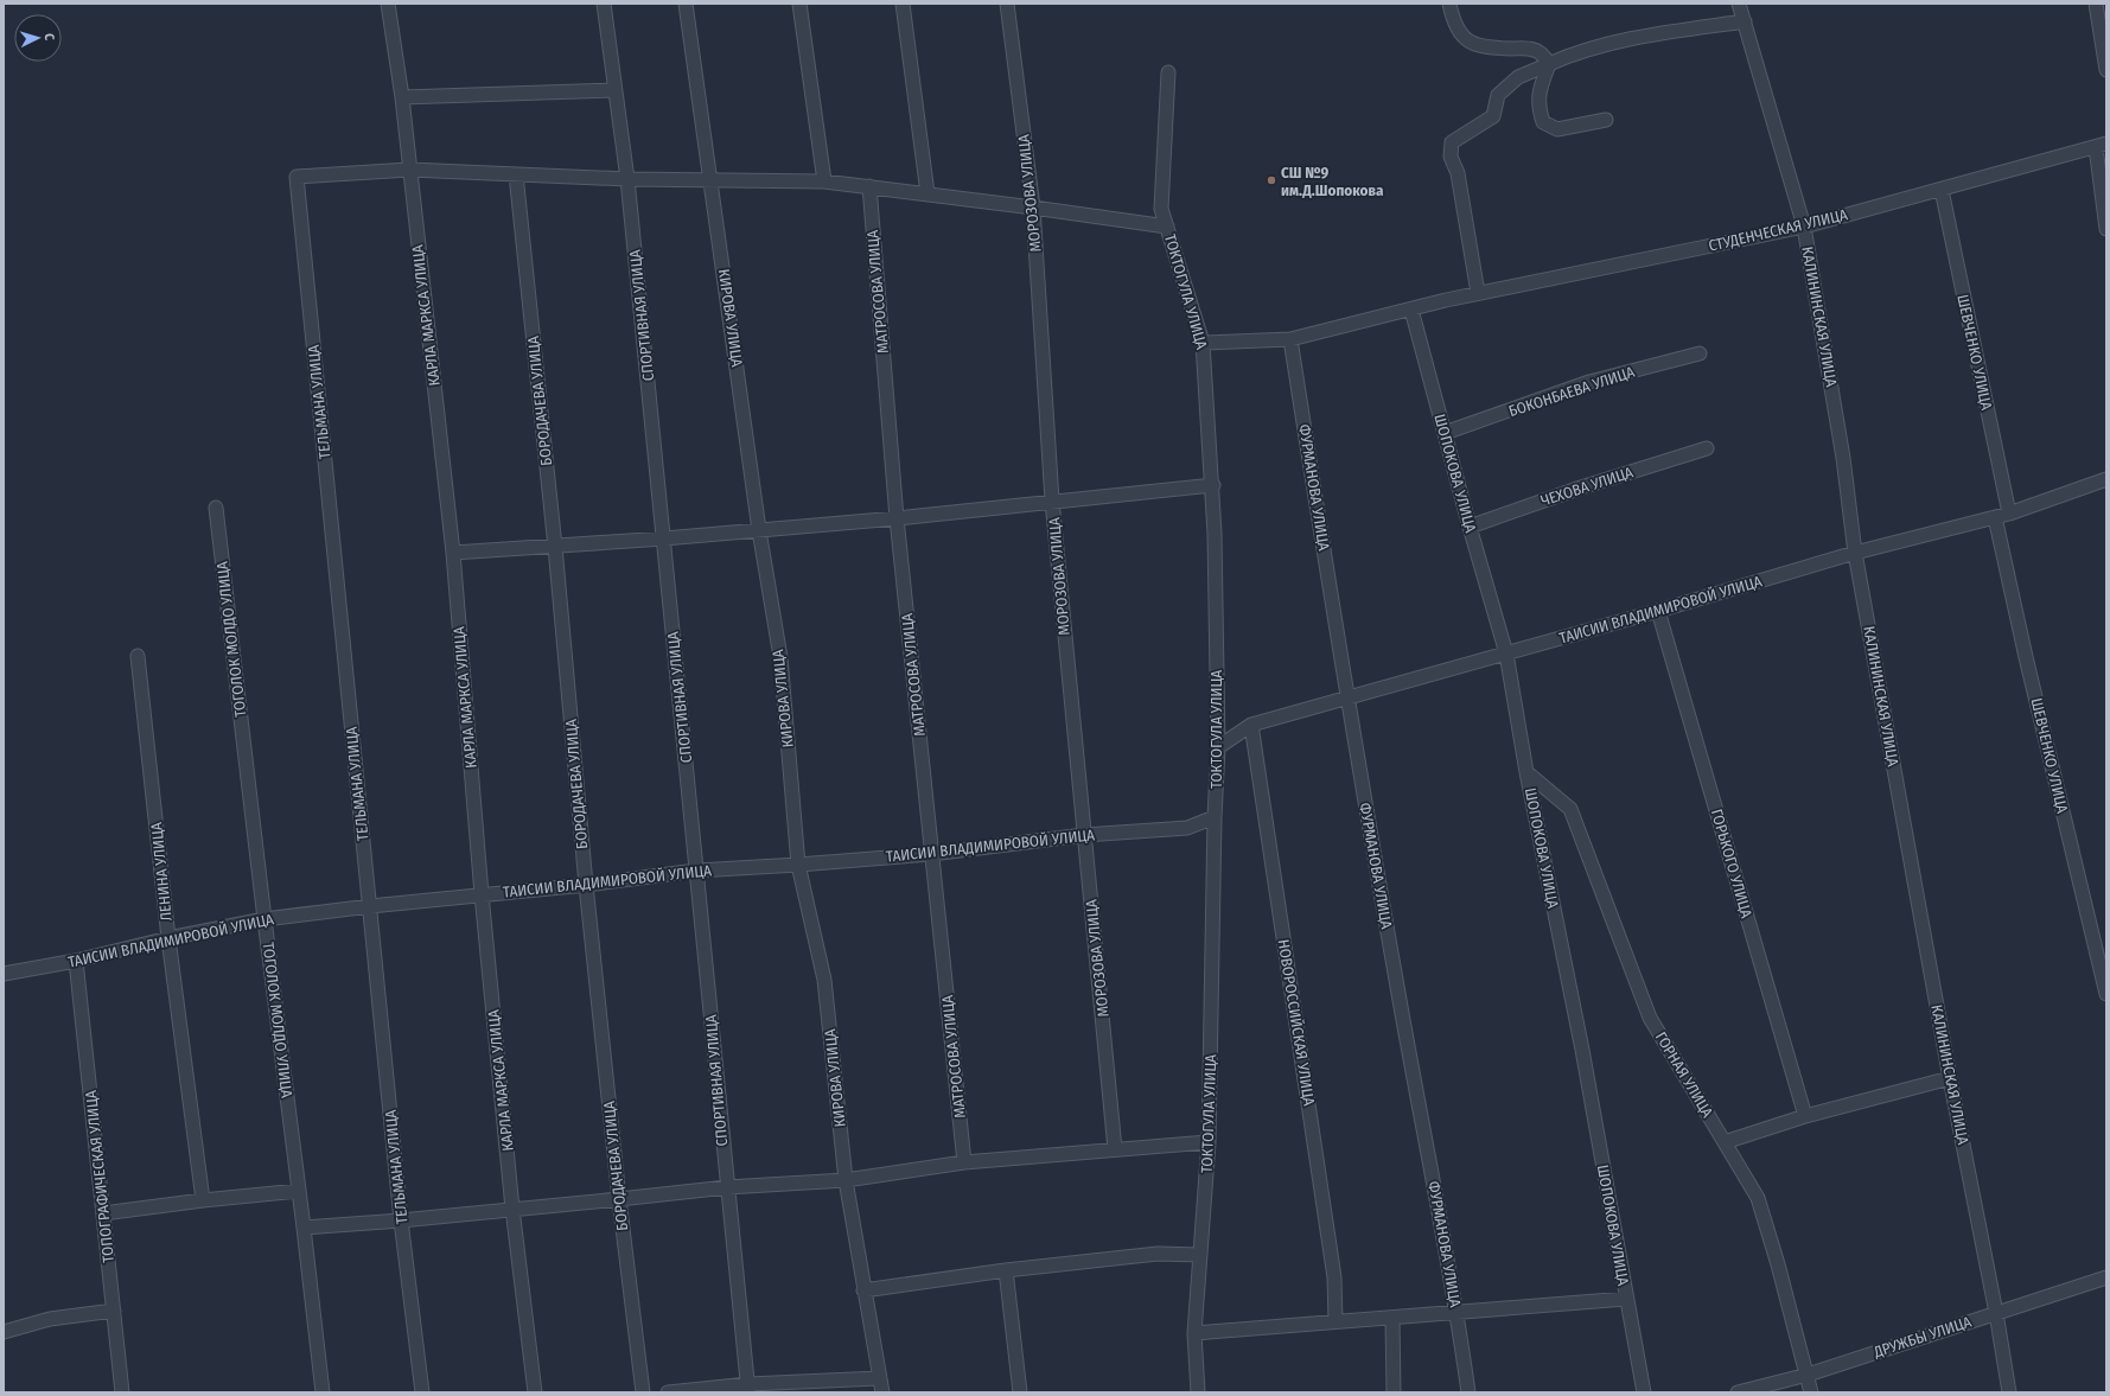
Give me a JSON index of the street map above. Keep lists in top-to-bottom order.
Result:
{
  "streets": {
    "street": [
      "МОРОЗОВА УЛИЦА",
      "СТУДЕНЧЕСКАЯ УЛИЦА",
      "МАТРОСОВА УЛИЦА",
      "ТОКТОГУЛА УЛИЦА",
      "КАРЛА МАРКСА УЛИЦА",
      "СПОРТИВНАЯ УЛИЦА",
      "КАЛИНИНСКАЯ УЛИЦА",
      "КИРОВА УЛИЦА",
      "ШЕВЧЕНКО УЛИЦА",
      "БОКОНБАЕВА УЛИЦА",
      "БОРОДАЧЕВА УЛИЦА",
      "ТЕЛЬМАНА УЛИЦА",
      "ШОПОКОВА УЛИЦА",
      "ЧЕХОВА УЛИЦА",
      "ФУРМАНОВА УЛИЦА",
      "ТАИСИИ ВЛАДИМИРОВОЙ УЛИЦА",
      "ТОГОЛОК МОЛДО УЛИЦА",
      "ГОРЬКОГО УЛИЦА",
      "ЛЕНИНА УЛИЦА",
      "НОВОРОССИЙСКАЯ УЛИЦА",
      "ГОРНАЯ УЛИЦА",
      "ТОПОГРАФИЧЕСКАЯ УЛИЦА",
      "ДРУЖБЫ УЛИЦА"
    ]
  },
  "crossings": [
    ["МОРОЗОВА УЛИЦА", "ТАИСИИ ВЛАДИМИРОВОЙ УЛИЦА"],
    ["СТУДЕНЧЕСКАЯ УЛИЦА", "КАЛИНИНСКАЯ УЛИЦА"],
    ["СТУДЕНЧЕСКАЯ УЛИЦА", "ШЕВЧЕНКО УЛИЦА"],
    ["СТУДЕНЧЕСКАЯ УЛИЦА", "ШОПОКОВА УЛИЦА"],
    ["МАТРОСОВА УЛИЦА", "ТАИСИИ ВЛАДИМИРОВОЙ УЛИЦА"],
    ["ТОКТОГУЛА УЛИЦА", "ТАИСИИ ВЛАДИМИРОВОЙ УЛИЦА"],
    ["КАРЛА МАРКСА УЛИЦА", "ТЕЛЬМАНА УЛИЦА"],
    ["КАРЛА МАРКСА УЛИЦА", "ТАИСИИ ВЛАДИМИРОВОЙ УЛИЦА"],
    ["СПОРТИВНАЯ УЛИЦА", "ТАИСИИ ВЛАДИМИРОВОЙ УЛИЦА"],
    ["КАЛИНИНСКАЯ УЛИЦА", "ТАИСИИ ВЛАДИМИРОВОЙ УЛИЦА"],
    ["КАЛИНИНСКАЯ УЛИЦА", "ДРУЖБЫ УЛИЦА"],
    ["КИРОВА УЛИЦА", "ТАИСИИ ВЛАДИМИРОВОЙ УЛИЦА"],
    ["ШЕВЧЕНКО УЛИЦА", "ТАИСИИ ВЛАДИМИРОВОЙ УЛИЦА"],
    ["БОКОНБАЕВА УЛИЦА", "ШОПОКОВА УЛИЦА"],
    ["БОРОДАЧЕВА УЛИЦА", "ТАИСИИ ВЛАДИМИРОВОЙ УЛИЦА"],
    ["ТЕЛЬМАНА УЛИЦА", "ТАИСИИ ВЛАДИМИРОВОЙ УЛИЦА"],
    ["ШОПОКОВА УЛИЦА", "ЧЕХОВА УЛИЦА"],
    ["ШОПОКОВА УЛИЦА", "ТАИСИИ ВЛАДИМИРОВОЙ УЛИЦА"],
    ["ШОПОКОВА УЛИЦА", "ГОРНАЯ УЛИЦА"],
    ["ФУРМАНОВА УЛИЦА", "ТАИСИИ ВЛАДИМИРОВОЙ УЛИЦА"],
    ["ТАИСИИ ВЛАДИМИРОВОЙ УЛИЦА", "ТОГОЛОК МОЛДО УЛИЦА"],
    ["ТАИСИИ ВЛАДИМИРОВОЙ УЛИЦА", "ГОРЬКОГО УЛИЦА"],
    ["ТАИСИИ ВЛАДИМИРОВОЙ УЛИЦА", "ЛЕНИНА УЛИЦА"],
    ["ТАИСИИ ВЛАДИМИРОВОЙ УЛИЦА", "НОВОРОССИЙСКАЯ УЛИЦА"],
    ["ТАИСИИ ВЛАДИМИРОВОЙ УЛИЦА", "ТОПОГРАФИЧЕСКАЯ УЛИЦА"],
    ["ГОРНАЯ УЛИЦА", "ДРУЖБЫ УЛИЦА"]
  ],
  "places": ["СШ №9 им.Д.Шопокова"],
  "north": "right"
}
